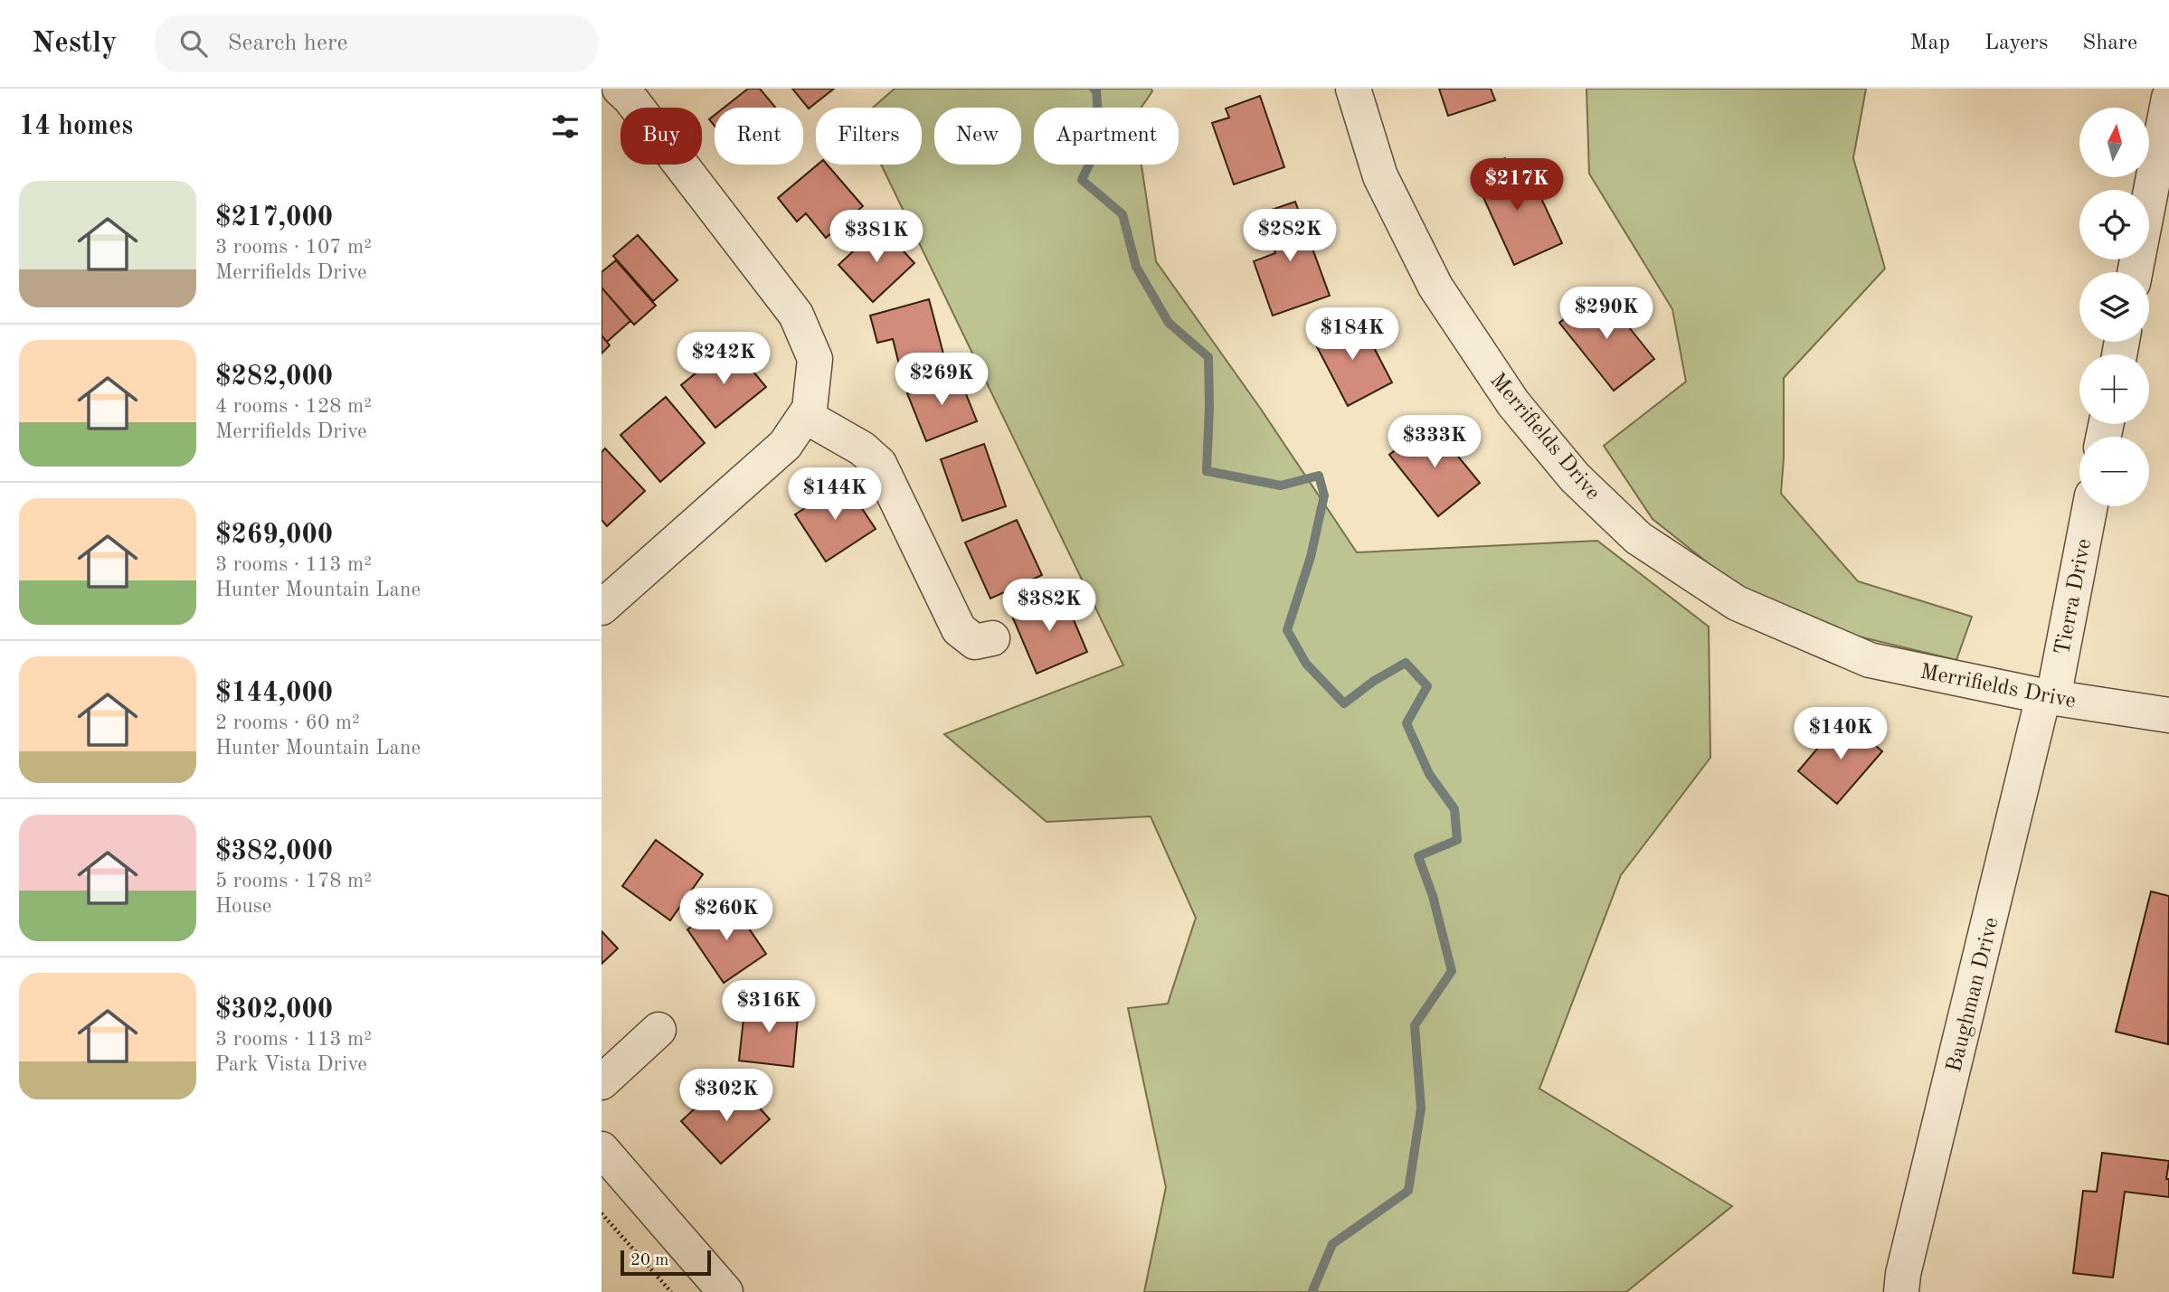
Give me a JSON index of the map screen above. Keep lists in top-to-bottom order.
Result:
{
  "streets": {
    "street": ["Merrifields Drive", "Tierra Drive", "Baughman Drive"]
  },
  "crossings": [
    ["Merrifields Drive", "Tierra Drive"],
    ["Merrifields Drive", "Baughman Drive"],
    ["Tierra Drive", "Baughman Drive"]
  ],
  "scale_bar": "20 m",
  "north": "top",
  "page": {
    "header": "Nestly",
    "search": "Search here",
    "nav": ["Map", "Layers", "Share"],
    "heading": "14 homes",
    "map_buttons": ["+", "−"],
    "chip": [
      "Buy",
      "Rent",
      "Filters",
      "New",
      "Apartment"
    ],
    "price": [
      "$217K",
      "$282K",
      "$381K",
      "$290K",
      "$184K",
      "$242K",
      "$269K",
      "$333K",
      "$144K",
      "$382K",
      "$140K",
      "$260K",
      "$316K",
      "$302K"
    ],
    "list": [
      {
        "name": "$217,000",
        "note": "3 rooms · 107 m² · Merrifields Drive"
      },
      {
        "name": "$282,000",
        "note": "4 rooms · 128 m² · Merrifields Drive"
      },
      {
        "name": "$269,000",
        "note": "3 rooms · 113 m² · Hunter Mountain Lane"
      },
      {
        "name": "$144,000",
        "note": "2 rooms · 60 m² · Hunter Mountain Lane"
      },
      {
        "name": "$382,000",
        "note": "5 rooms · 178 m² · House"
      },
      {
        "name": "$302,000",
        "note": "3 rooms · 113 m² · Park Vista Drive"
      }
    ],
    "scale": "20 m"
  }
}
